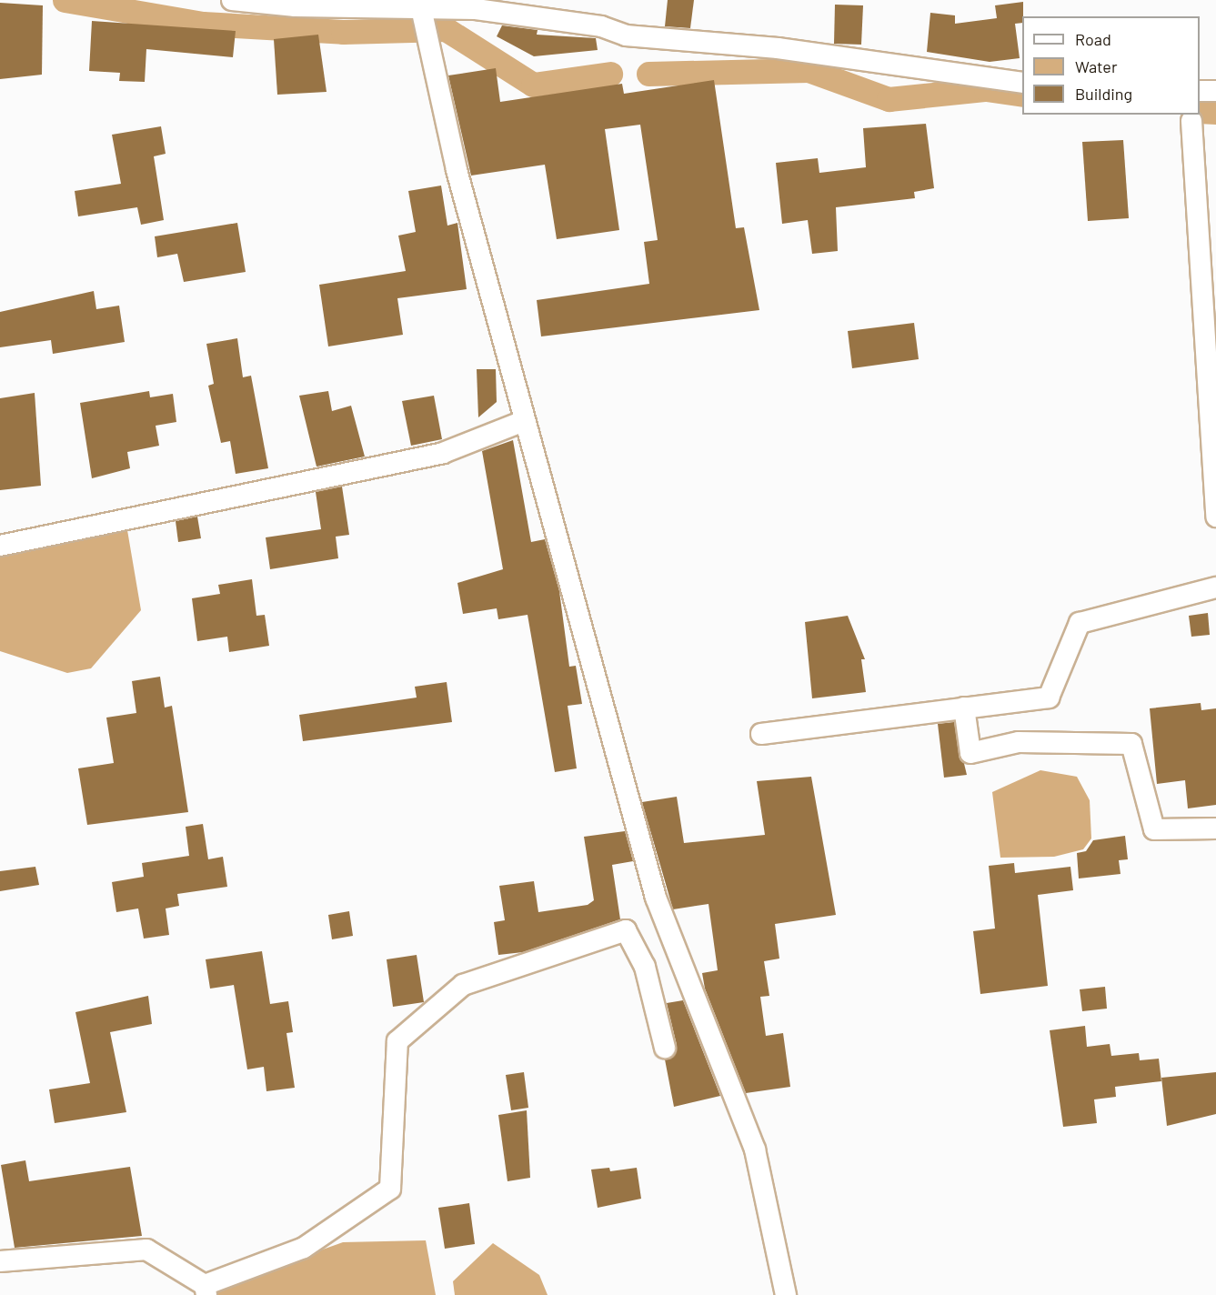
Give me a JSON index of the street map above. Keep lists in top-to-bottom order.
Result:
{
  "legend": ["Road", "Water", "Building"]
}
